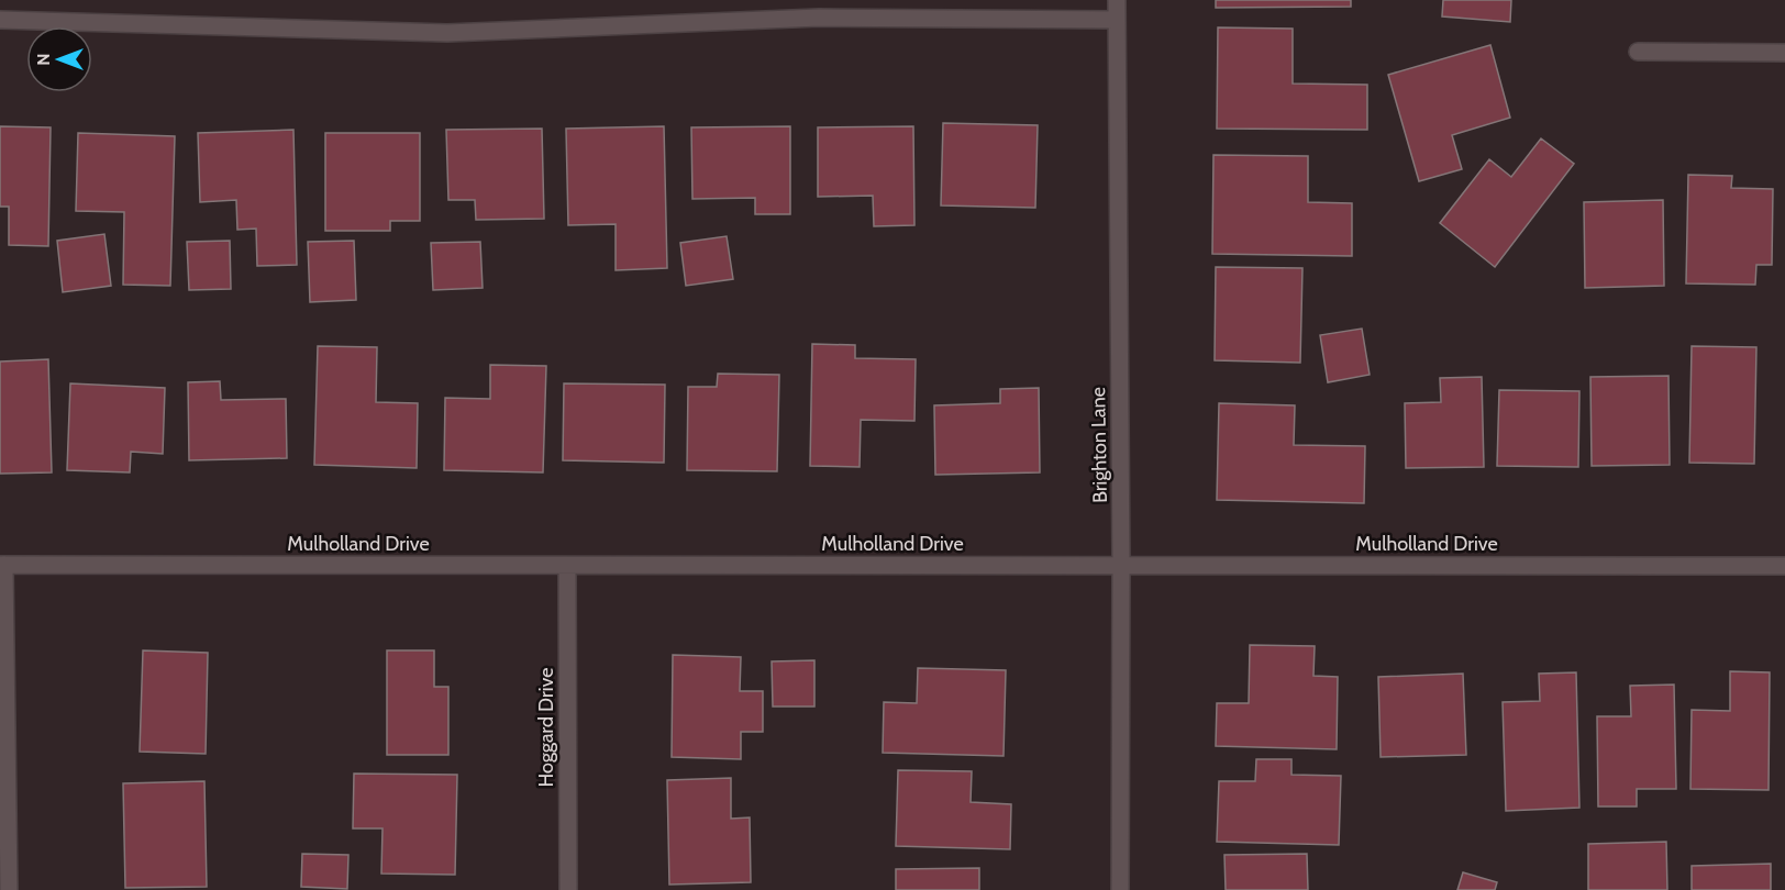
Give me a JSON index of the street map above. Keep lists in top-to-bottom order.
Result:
{
  "streets": {
    "street": ["Brighton Lane", "Mulholland Drive", "Hoggard Drive"]
  },
  "crossings": [
    ["Brighton Lane", "Mulholland Drive"],
    ["Mulholland Drive", "Hoggard Drive"]
  ],
  "north": "left"
}
